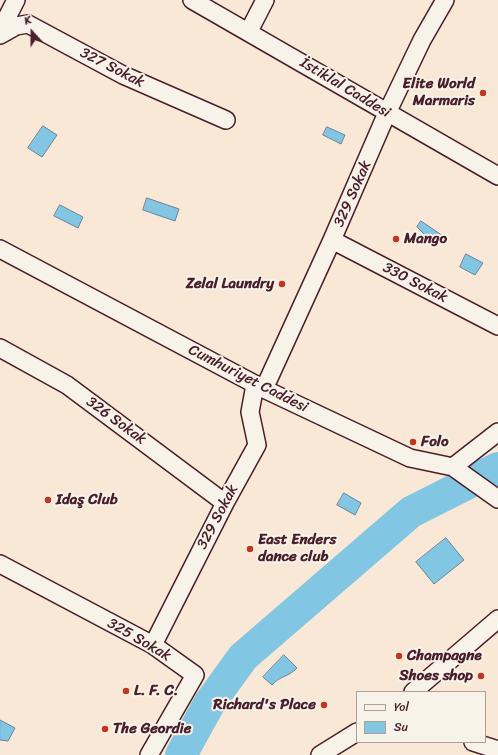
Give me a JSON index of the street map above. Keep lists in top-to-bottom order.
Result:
{
  "streets": {
    "street": [
      "327 Sokak",
      "İstiklal Caddesi",
      "329 Sokak",
      "330 Sokak",
      "Cumhuriyet Caddesi",
      "326 Sokak",
      "325 Sokak"
    ]
  },
  "crossings": [
    ["İstiklal Caddesi", "329 Sokak"],
    ["329 Sokak", "330 Sokak"],
    ["329 Sokak", "Cumhuriyet Caddesi"],
    ["329 Sokak", "326 Sokak"],
    ["329 Sokak", "325 Sokak"]
  ],
  "places": [
    "Elite World Marmaris",
    "Mango",
    "Zelal Laundry",
    "Folo",
    "Idaş Club",
    "East Enders dance club",
    "Champagne",
    "Shoes shop",
    "L. F. C.",
    "Richard's Place",
    "The Geordie"
  ],
  "legend": ["Yol", "Su"],
  "north": "top"
}
